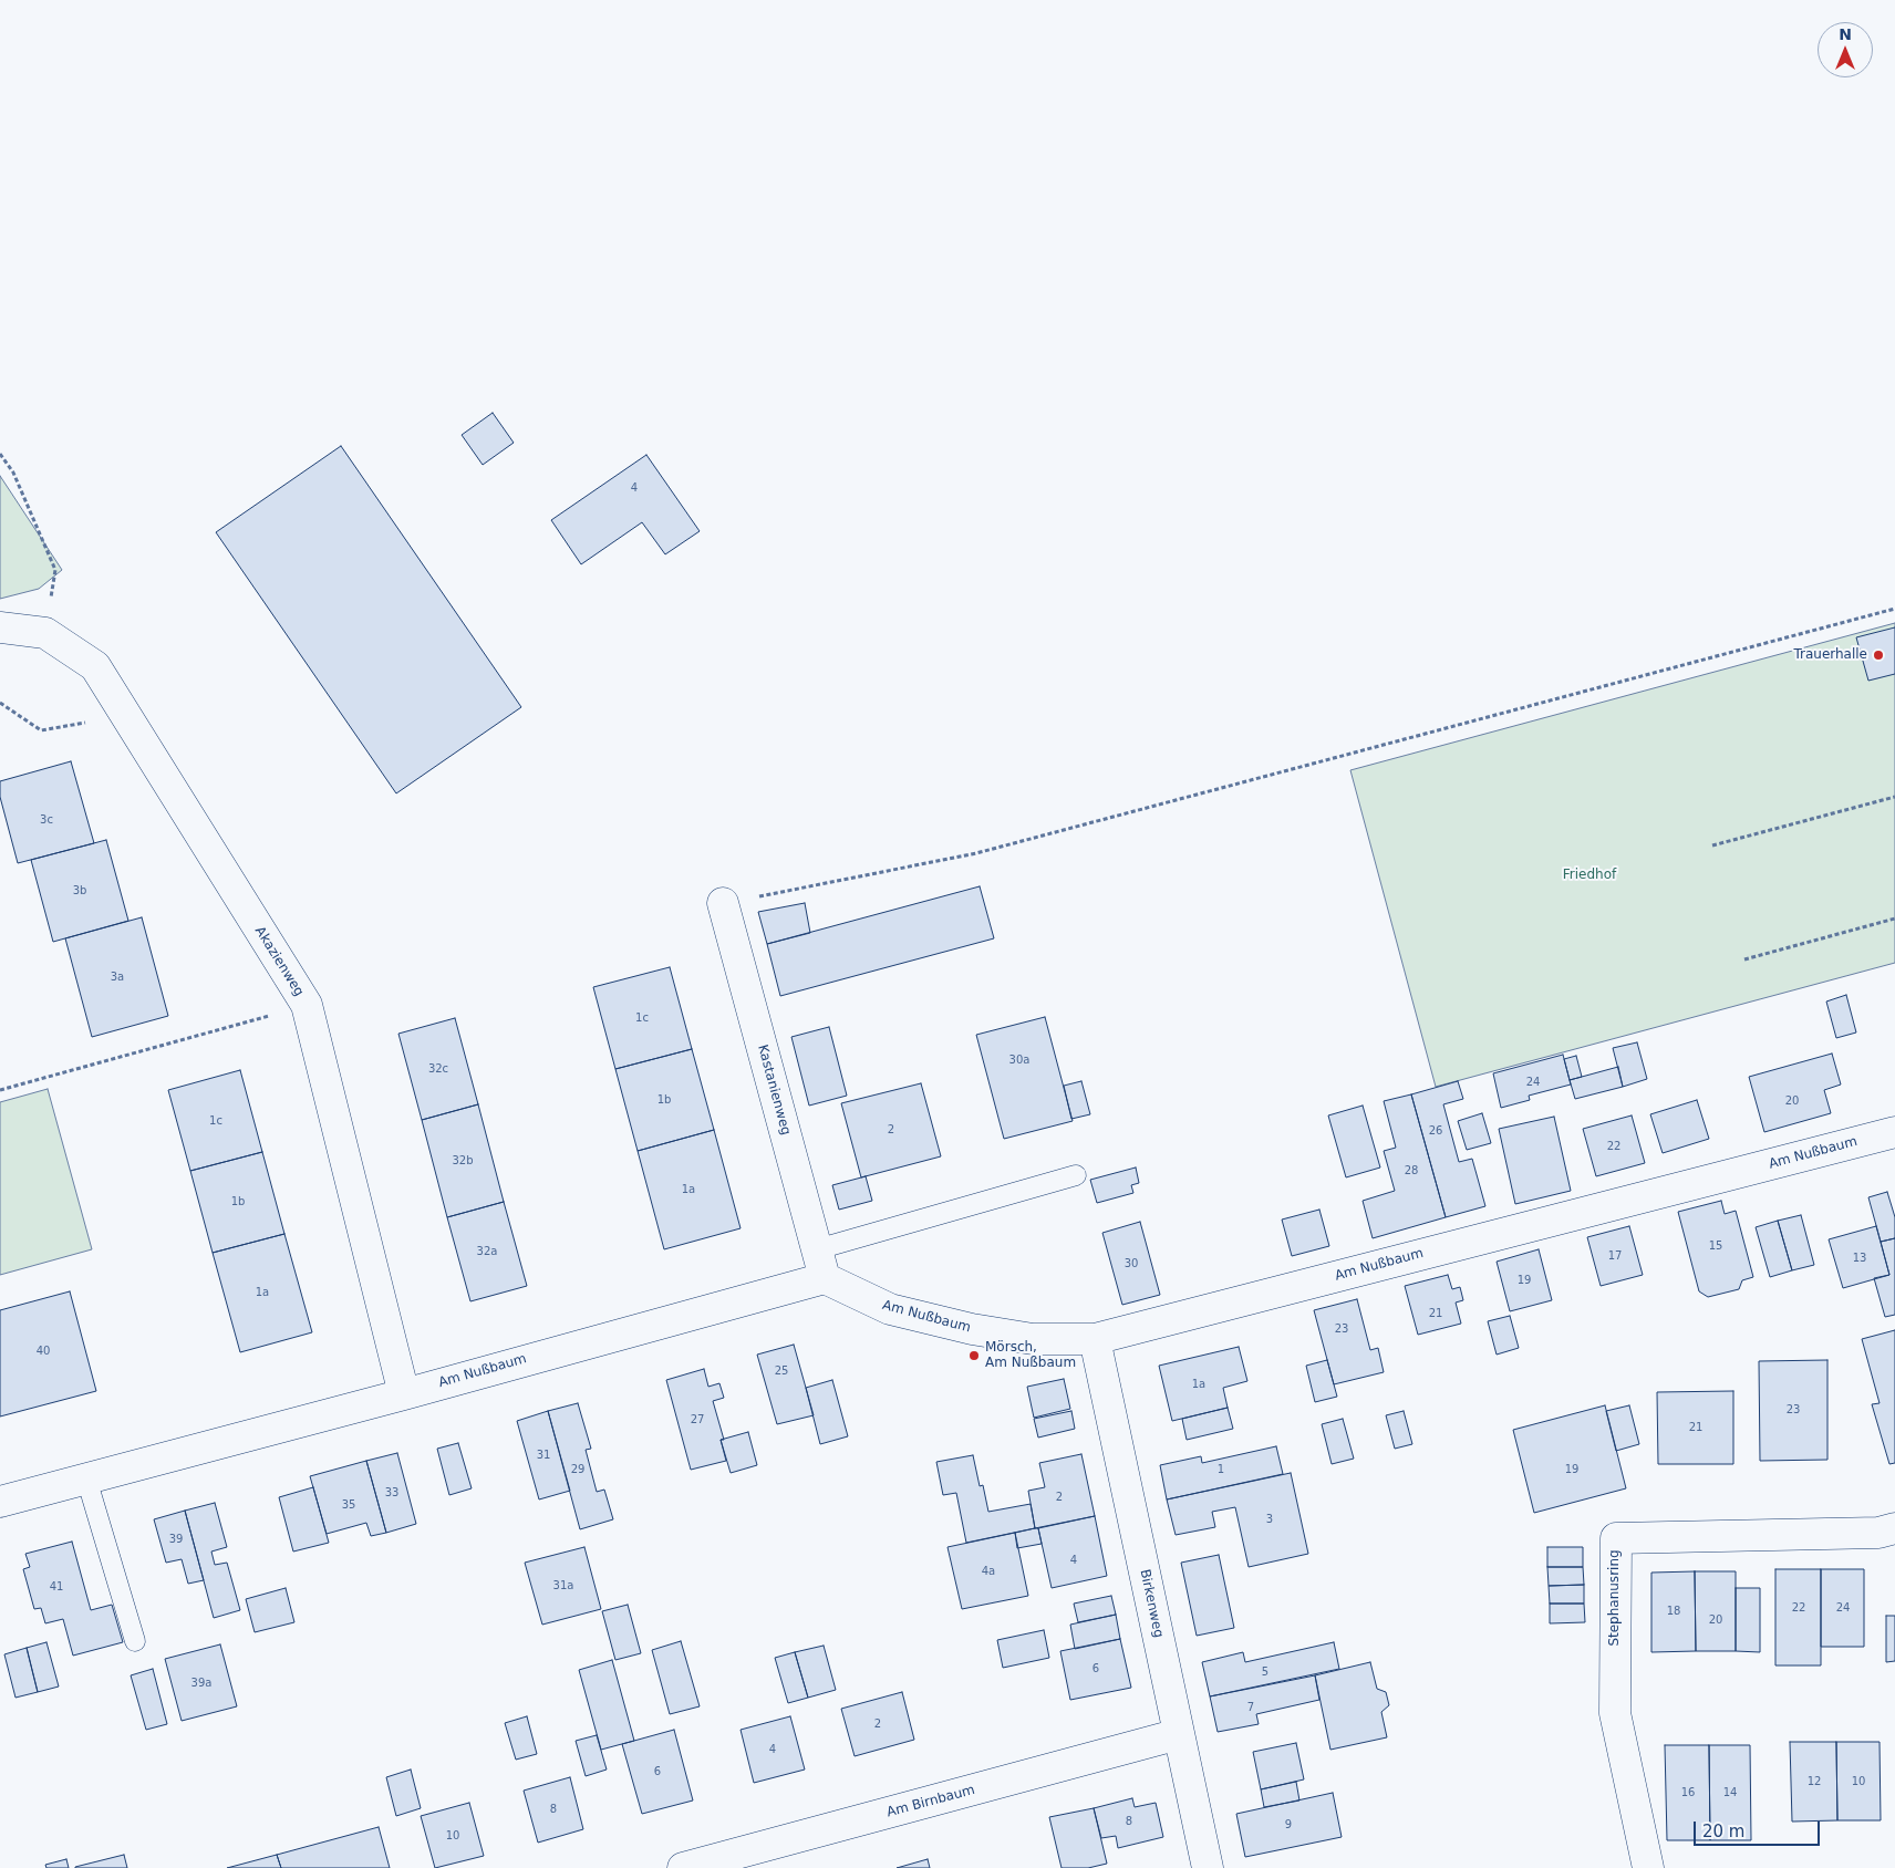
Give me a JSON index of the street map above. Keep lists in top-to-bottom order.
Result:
{
  "streets": {
    "street": [
      "Akazienweg",
      "Kastanienweg",
      "Am Nußbaum",
      "Stephanusring",
      "Birkenweg",
      "Am Birnbaum"
    ]
  },
  "crossings": [
    ["Akazienweg", "Am Nußbaum"],
    ["Kastanienweg", "Am Nußbaum"],
    ["Am Nußbaum", "Birkenweg"],
    ["Birkenweg", "Am Birnbaum"]
  ],
  "parks": ["Friedhof"],
  "places": ["Trauerhalle", "Mörsch, Am Nußbaum"],
  "house_numbers": [
    "4",
    "3c",
    "3b",
    "3a",
    "1c",
    "30a",
    "32c",
    "24",
    "1b",
    "20",
    "1c",
    "2",
    "26",
    "22",
    "32b",
    "28",
    "1a",
    "1b",
    "15",
    "32a",
    "17",
    "13",
    "30",
    "19",
    "1a",
    "21",
    "23",
    "40",
    "25",
    "1a",
    "23",
    "27",
    "21",
    "31",
    "29",
    "1",
    "19",
    "33",
    "2",
    "35",
    "3",
    "39",
    "4",
    "4a",
    "31a",
    "41",
    "22",
    "24",
    "18",
    "20",
    "6",
    "5",
    "39a",
    "7",
    "2",
    "4",
    "6",
    "12",
    "10",
    "16",
    "14",
    "8",
    "8",
    "9",
    "10"
  ],
  "scale_bar": "20 m",
  "north": "top"
}
